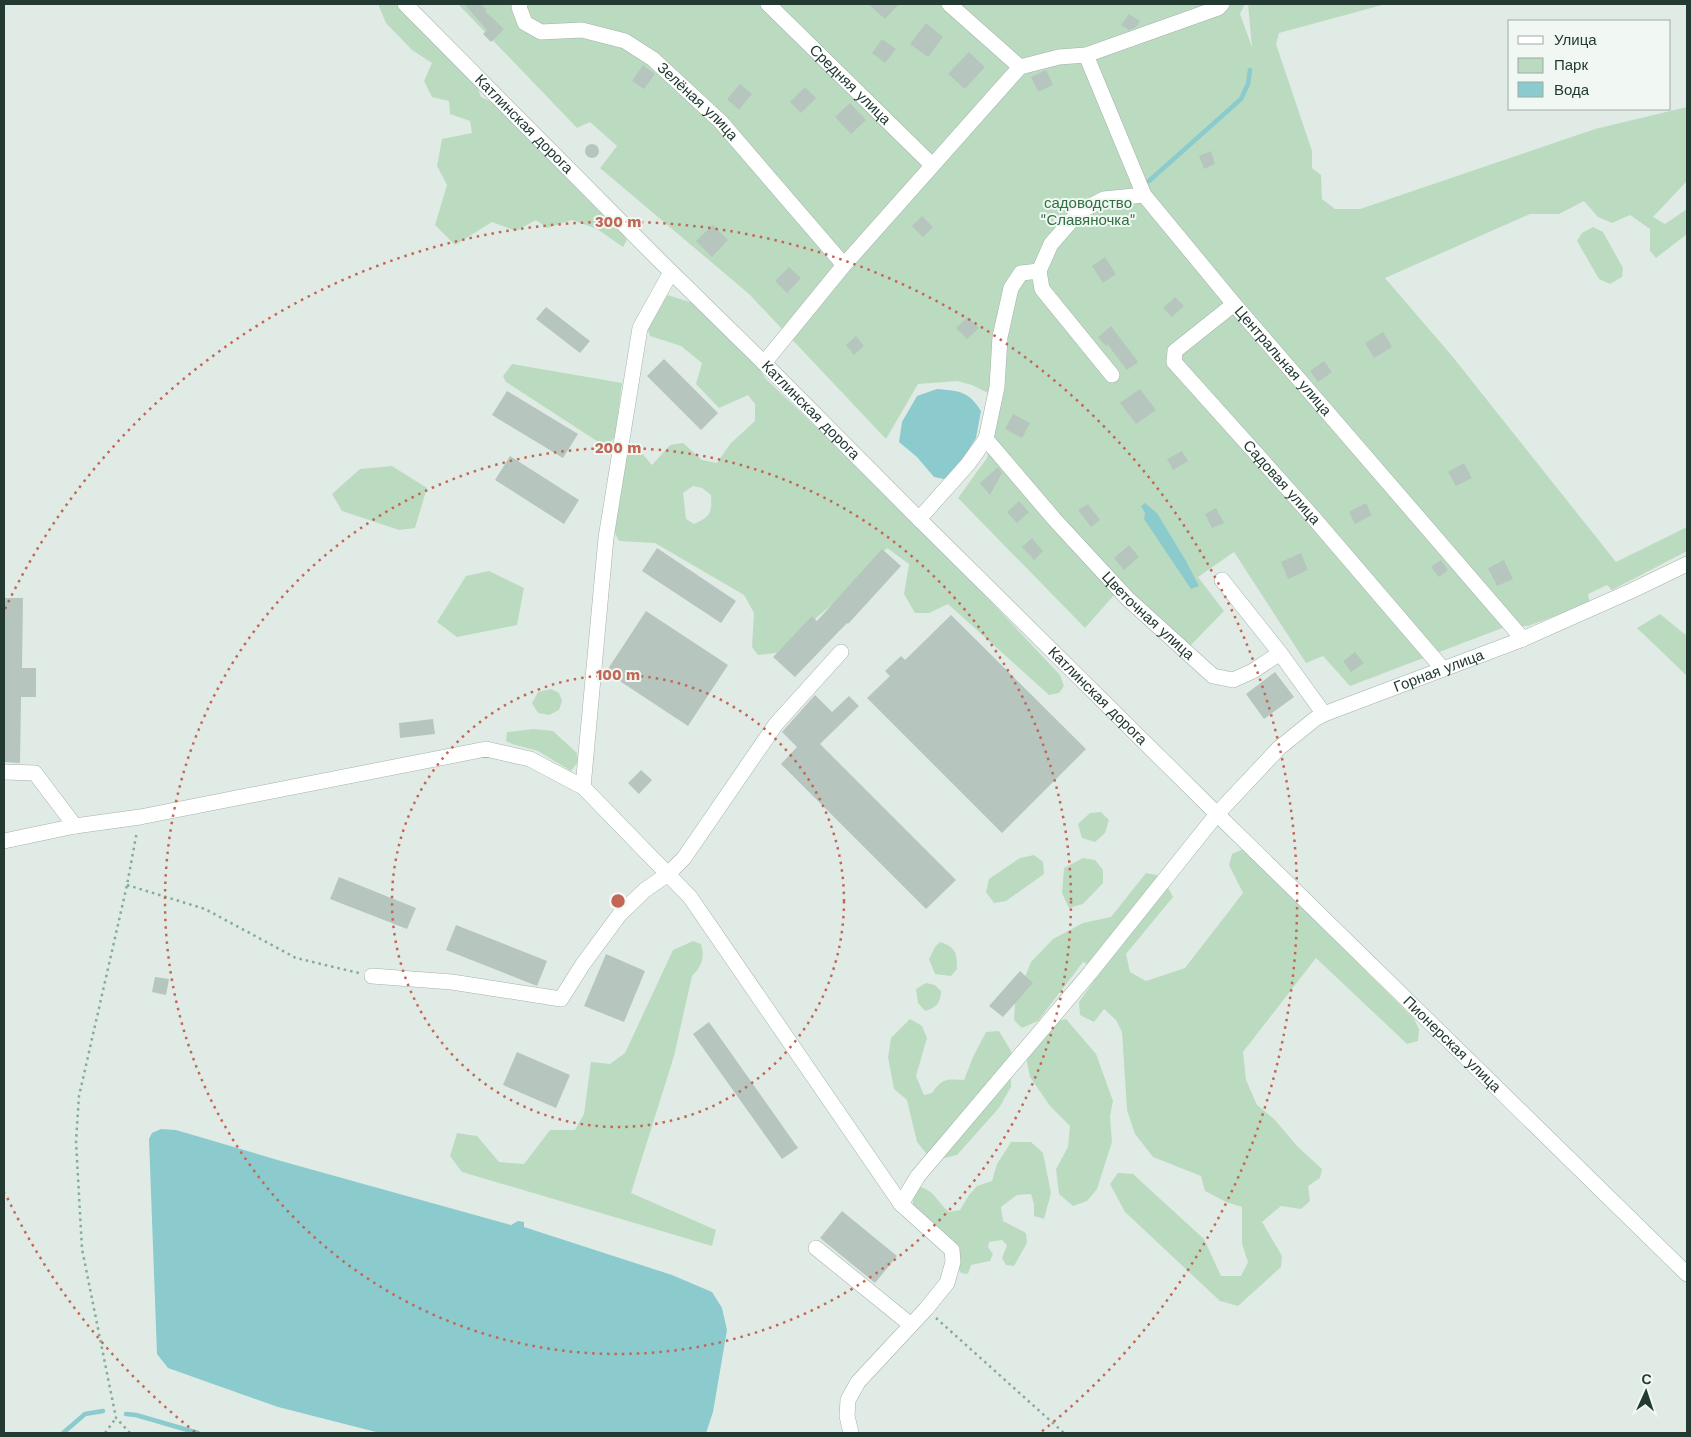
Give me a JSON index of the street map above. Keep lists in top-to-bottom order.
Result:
{
  "streets": {
    "street": [
      "Средняя улица",
      "Зелёная улица",
      "Катлинская дорога",
      "Центральная улица",
      "Садовая улица",
      "Цветочная улица",
      "Горная улица",
      "Пионерская улица"
    ]
  },
  "crossings": [
    ["Катлинская дорога", "Горная улица"],
    ["Катлинская дорога", "Пионерская улица"],
    ["Центральная улица", "Садовая улица"],
    ["Центральная улица", "Горная улица"],
    ["Садовая улица", "Горная улица"],
    ["Горная улица", "Пионерская улица"]
  ],
  "parks": ["садоводство \"Славяночка\""],
  "legend": ["Улица", "Парк", "Вода"],
  "north": "top",
  "rings": ["300 m", "200 m", "100 m"]
}
